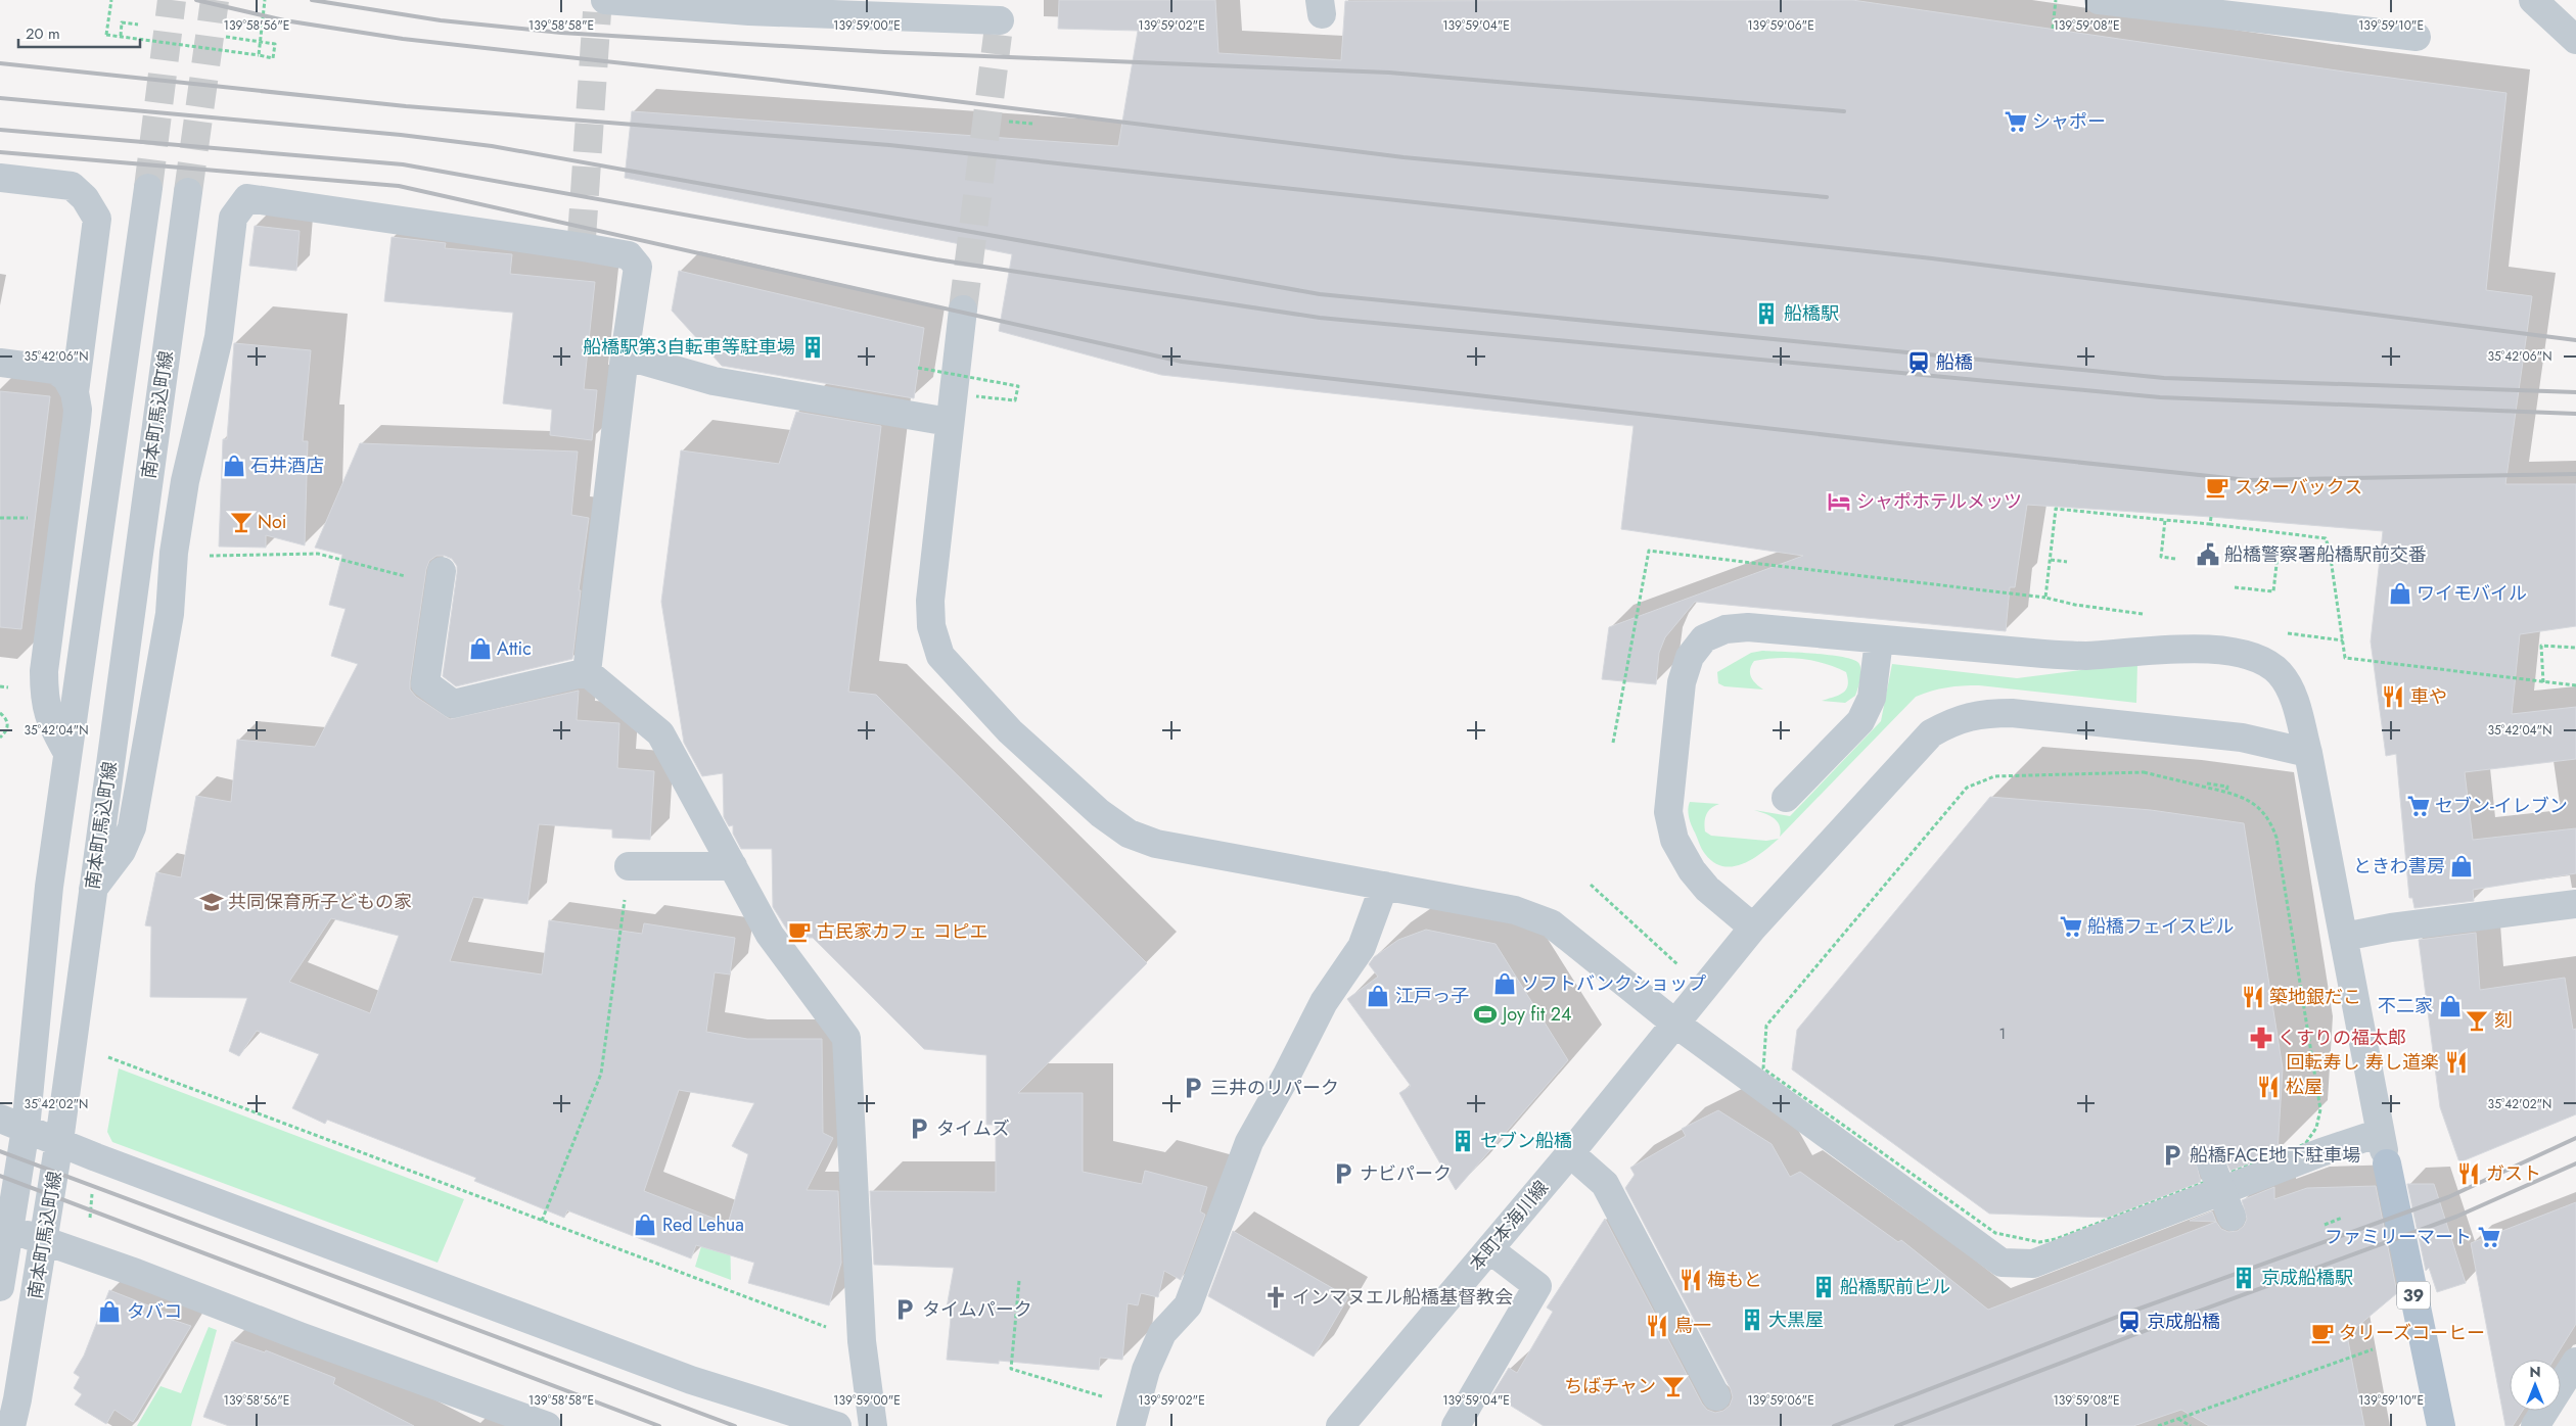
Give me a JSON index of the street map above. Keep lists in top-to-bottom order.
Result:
{
  "streets": {
    "main road": ["39"],
    "street": ["南本町馬込町線", "本町本海川線"]
  },
  "places": {
    "supermarket": [
      "シャポー",
      "セブン-イレブン",
      "船橋フェイスビル",
      "ファミリーマート"
    ],
    "building": [
      "船橋駅",
      "船橋駅第3自転車等駐車場",
      "セブン船橋",
      "京成船橋駅",
      "船橋駅前ビル",
      "大黒屋"
    ],
    "station": ["船橋", "京成船橋"],
    "shop": [
      "石井酒店",
      "ワイモバイル",
      "Attic",
      "ときわ書房",
      "ソフトバンクショップ",
      "江戸っ子",
      "不二家",
      "Red Lehua",
      "タバコ"
    ],
    "cafe": ["スターバックス", "古民家カフェ コピエ", "タリーズコーヒー"],
    "hotel": ["シャポホテルメッツ"],
    "bar": ["Noi", "刻", "ちばチャン"],
    "public building": ["船橋警察署船橋駅前交番"],
    "restaurant": [
      "車や",
      "築地銀だこ",
      "回転寿し 寿し道楽",
      "松屋",
      "ガスト",
      "梅もと",
      "鳥一"
    ],
    "school or university": ["共同保育所子どもの家"],
    "sports": ["Joy fit 24"],
    "pharmacy": ["くすりの福太郎"],
    "parking": [
      "三井のリパーク",
      "タイムズ",
      "船橋FACE地下駐車場",
      "ナビパーク",
      "タイムパーク"
    ],
    "church": ["インマヌエル船橋基督教会"]
  },
  "house_numbers": ["1"],
  "scale_bar": "20 m",
  "north": "top",
  "coordinates": [
    "139°58'56\"E",
    "139°58'58\"E",
    "139°59'00\"E",
    "139°59'02\"E",
    "139°59'04\"E",
    "139°59'06\"E",
    "139°59'08\"E",
    "139°59'10\"E",
    "35°42'06\"N",
    "35°42'04\"N",
    "35°42'02\"N"
  ]
}
